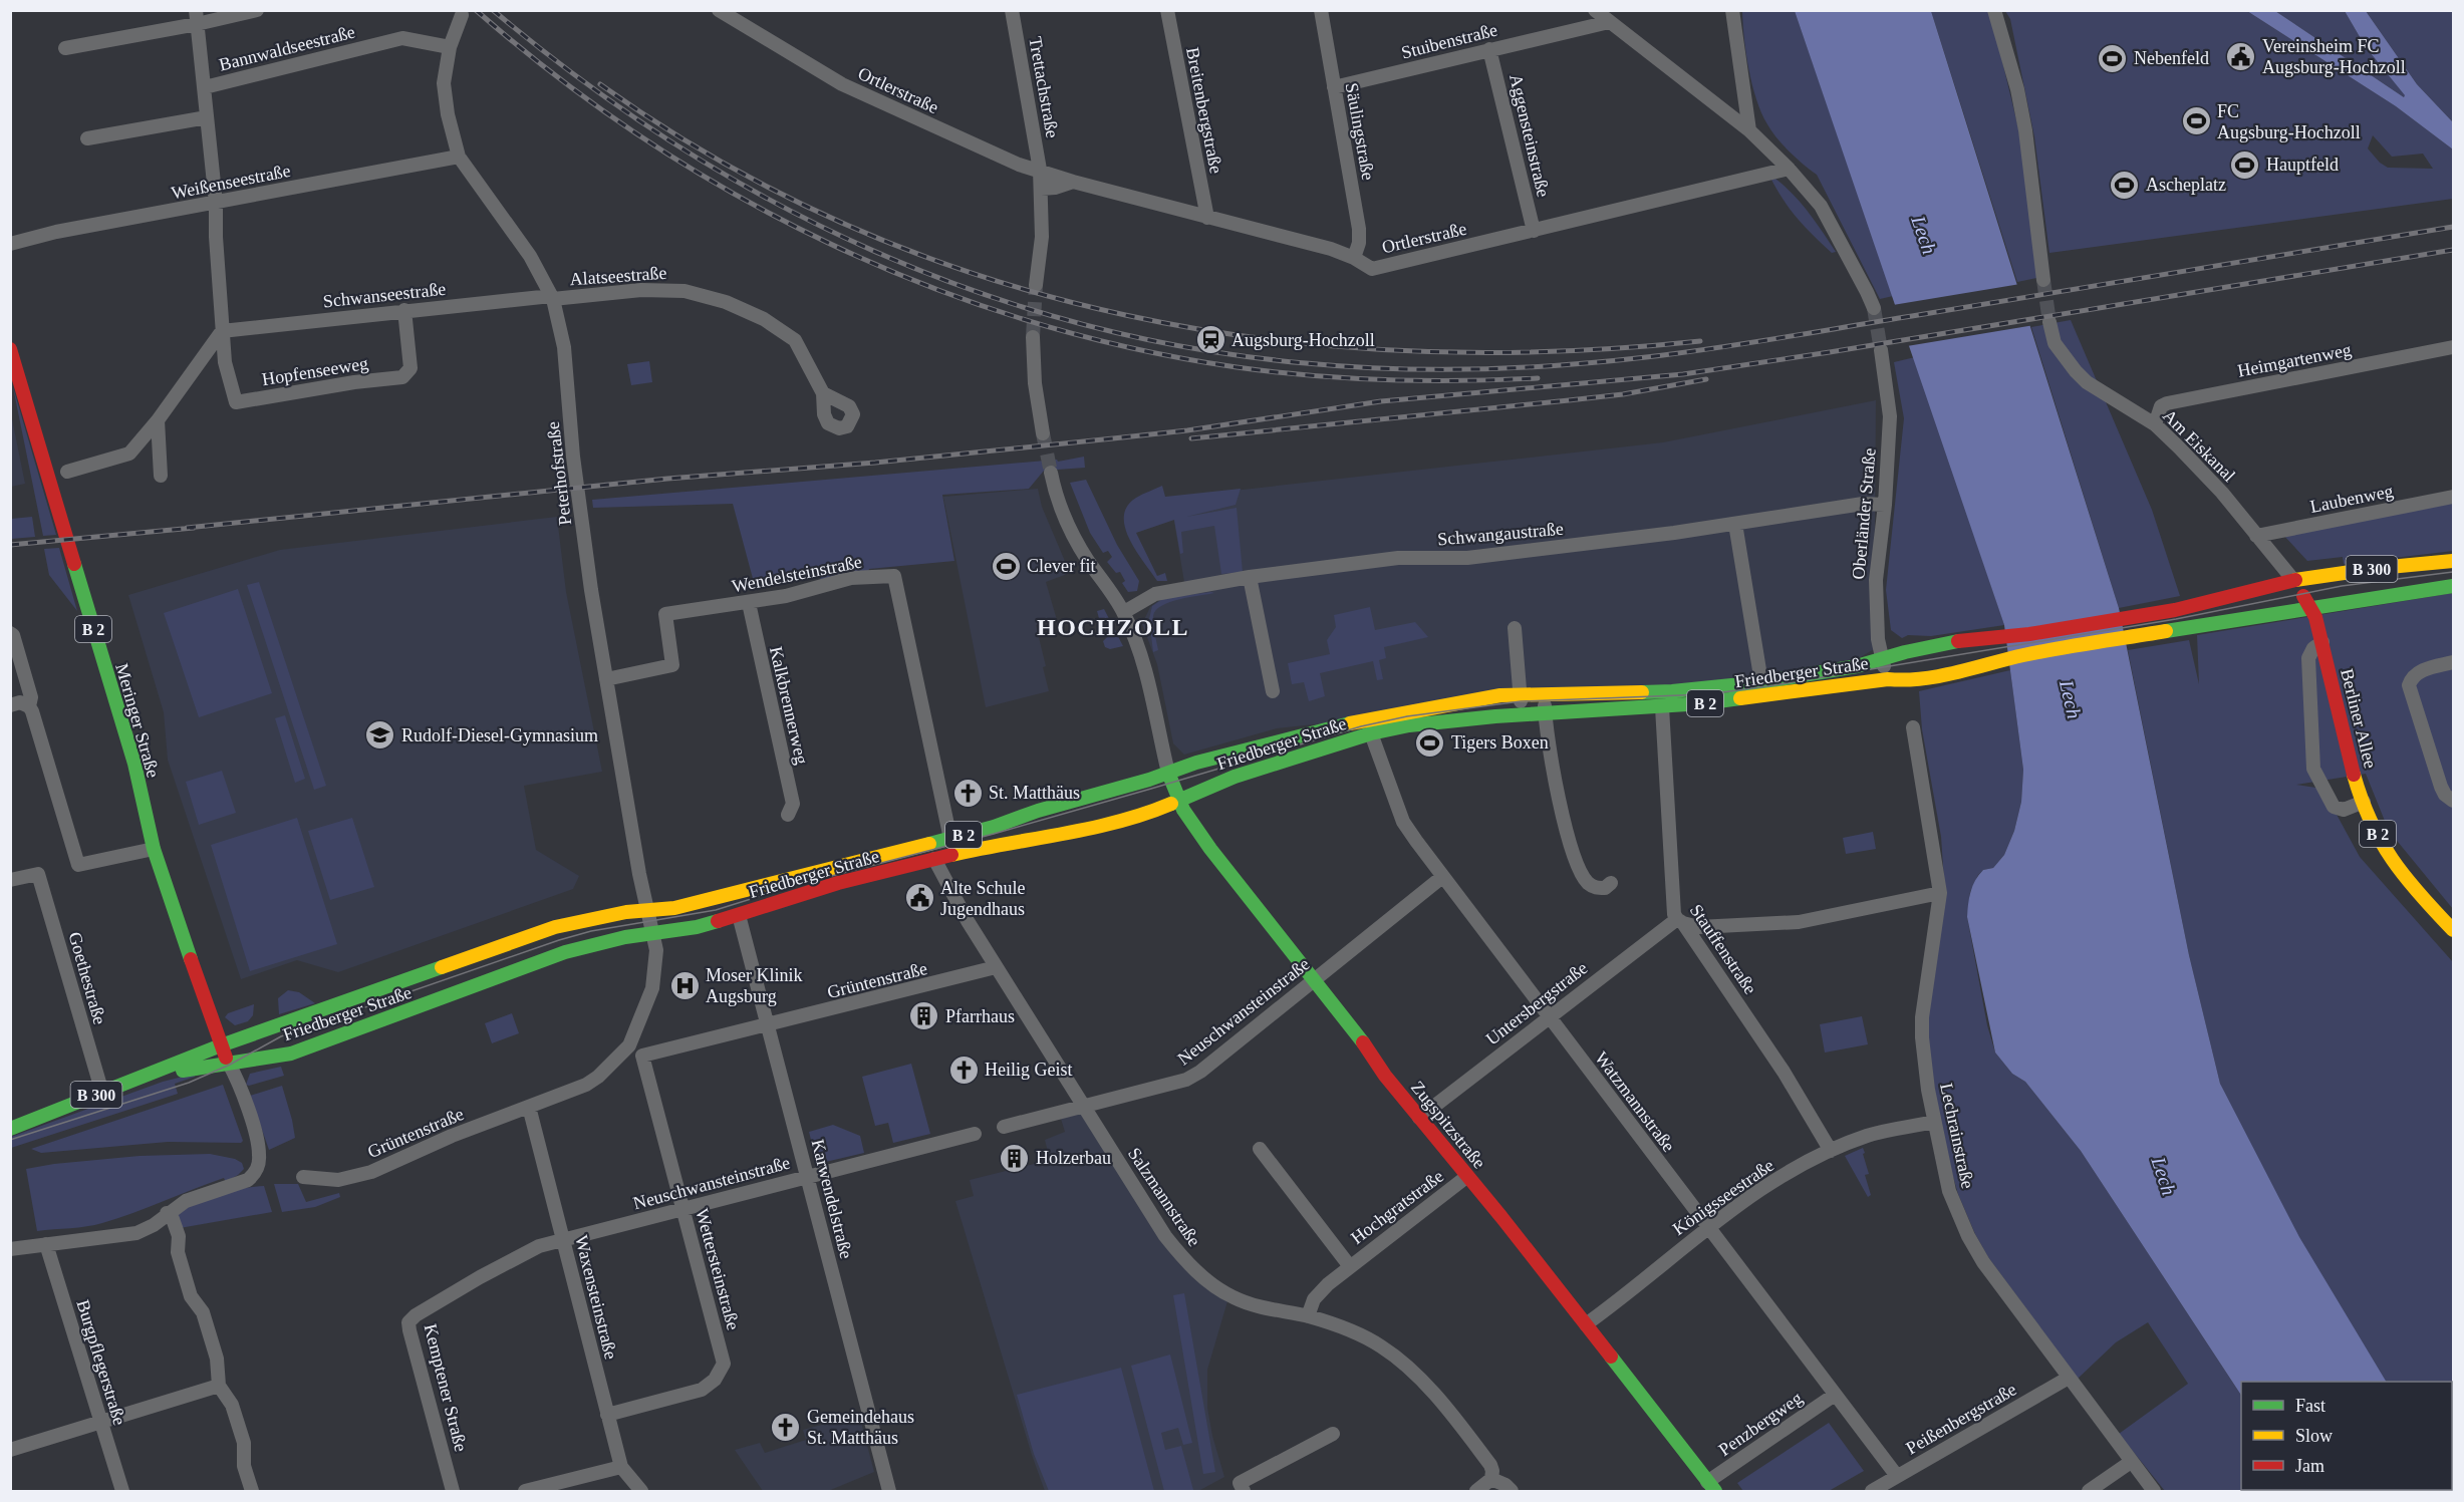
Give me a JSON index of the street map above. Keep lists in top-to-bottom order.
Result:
{
  "streets": {
    "main road": [
      "B 300",
      "B 2",
      "Friedberger Straße",
      "Berliner Allee",
      "Meringer Straße",
      "Zugspitzstraße"
    ],
    "street": [
      "Stuibenstraße",
      "Bannwaldseestraße",
      "Trettachstraße",
      "Ortlerstraße",
      "Breitenbergstraße",
      "Säulingstraße",
      "Aggensteinstraße",
      "Weißenseestraße",
      "Alatseestraße",
      "Schwanseestraße",
      "Heimgartenweg",
      "Hopfenseeweg",
      "Am Eiskanal",
      "Peterhofstraße",
      "Laubenweg",
      "Oberländer Straße",
      "Schwangaustraße",
      "Wendelsteinstraße",
      "Kalkbrennerweg",
      "Stauffenstraße",
      "Goethestraße",
      "Grüntenstraße",
      "Untersbergstraße",
      "Neuschwansteinstraße",
      "Watzmannstraße",
      "Lechrainstraße",
      "Salzmannstraße",
      "Königsseestraße",
      "Karwendelstraße",
      "Hochgratstraße",
      "Wettersteinstraße",
      "Waxensteinstraße",
      "Burgpflegerstraße",
      "Kemptener Straße",
      "Peißenbergstraße",
      "Penzbergweg"
    ]
  },
  "crossings": [
    ["Stuibenstraße", "Säulingstraße"],
    ["Stuibenstraße", "Aggensteinstraße"],
    ["Bannwaldseestraße", "Peterhofstraße"],
    ["Trettachstraße", "Ortlerstraße"],
    ["Ortlerstraße", "Breitenbergstraße"],
    ["Ortlerstraße", "Säulingstraße"],
    ["Ortlerstraße", "Aggensteinstraße"],
    ["Weißenseestraße", "Peterhofstraße"],
    ["Alatseestraße", "Schwanseestraße"],
    ["Alatseestraße", "Peterhofstraße"],
    ["Schwanseestraße", "Hopfenseeweg"],
    ["Schwanseestraße", "Peterhofstraße"],
    ["Heimgartenweg", "Am Eiskanal"],
    ["Am Eiskanal", "Laubenweg"],
    ["Am Eiskanal", "Friedberger Straße"],
    ["Am Eiskanal", "Berliner Allee"],
    ["Peterhofstraße", "Wendelsteinstraße"],
    ["Peterhofstraße", "Friedberger Straße"],
    ["Peterhofstraße", "Grüntenstraße"],
    ["Oberländer Straße", "Schwangaustraße"],
    ["Oberländer Straße", "Friedberger Straße"],
    ["B 300", "Friedberger Straße"],
    ["B 300", "Meringer Straße"],
    ["B 300", "Goethestraße"],
    ["Wendelsteinstraße", "Friedberger Straße"],
    ["Wendelsteinstraße", "Kalkbrennerweg"],
    ["Friedberger Straße", "Berliner Allee"],
    ["Friedberger Straße", "Meringer Straße"],
    ["Friedberger Straße", "Stauffenstraße"],
    ["Friedberger Straße", "Grüntenstraße"],
    ["Friedberger Straße", "Watzmannstraße"],
    ["Friedberger Straße", "Zugspitzstraße"],
    ["Friedberger Straße", "Salzmannstraße"],
    ["Friedberger Straße", "Karwendelstraße"],
    ["Stauffenstraße", "Untersbergstraße"],
    ["Stauffenstraße", "Königsseestraße"],
    ["Grüntenstraße", "Salzmannstraße"],
    ["Grüntenstraße", "Karwendelstraße"],
    ["Grüntenstraße", "Wettersteinstraße"],
    ["Grüntenstraße", "Waxensteinstraße"],
    ["Untersbergstraße", "Watzmannstraße"],
    ["Untersbergstraße", "Zugspitzstraße"],
    ["Neuschwansteinstraße", "Watzmannstraße"],
    ["Neuschwansteinstraße", "Zugspitzstraße"],
    ["Neuschwansteinstraße", "Salzmannstraße"],
    ["Neuschwansteinstraße", "Karwendelstraße"],
    ["Neuschwansteinstraße", "Wettersteinstraße"],
    ["Neuschwansteinstraße", "Waxensteinstraße"],
    ["Neuschwansteinstraße", "Kemptener Straße"],
    ["Watzmannstraße", "Königsseestraße"],
    ["Watzmannstraße", "Peißenbergstraße"],
    ["Watzmannstraße", "Penzbergweg"],
    ["Zugspitzstraße", "Königsseestraße"],
    ["Zugspitzstraße", "Hochgratstraße"],
    ["Zugspitzstraße", "Penzbergweg"],
    ["Lechrainstraße", "Königsseestraße"],
    ["Lechrainstraße", "Peißenbergstraße"],
    ["Salzmannstraße", "Hochgratstraße"],
    ["Wettersteinstraße", "Waxensteinstraße"],
    ["Waxensteinstraße", "Kemptener Straße"]
  ],
  "districts": ["HOCHZOLL"],
  "water": ["Lech"],
  "places": {
    "public building": ["Vereinsheim FC Augsburg-Hochzoll", "Alte Schule Jugendhaus"],
    "sports": [
      "Nebenfeld",
      "FC Augsburg-Hochzoll",
      "Hauptfeld",
      "Ascheplatz",
      "Clever fit",
      "Tigers Boxen"
    ],
    "station": ["Augsburg-Hochzoll"],
    "school or university": ["Rudolf-Diesel-Gymnasium"],
    "church": ["St. Matthäus", "Heilig Geist", "Gemeindehaus St. Matthäus"],
    "hospital": ["Moser Klinik Augsburg"],
    "building": ["Pfarrhaus", "Holzerbau"]
  },
  "legend": ["Fast", "Slow", "Jam"]
}
